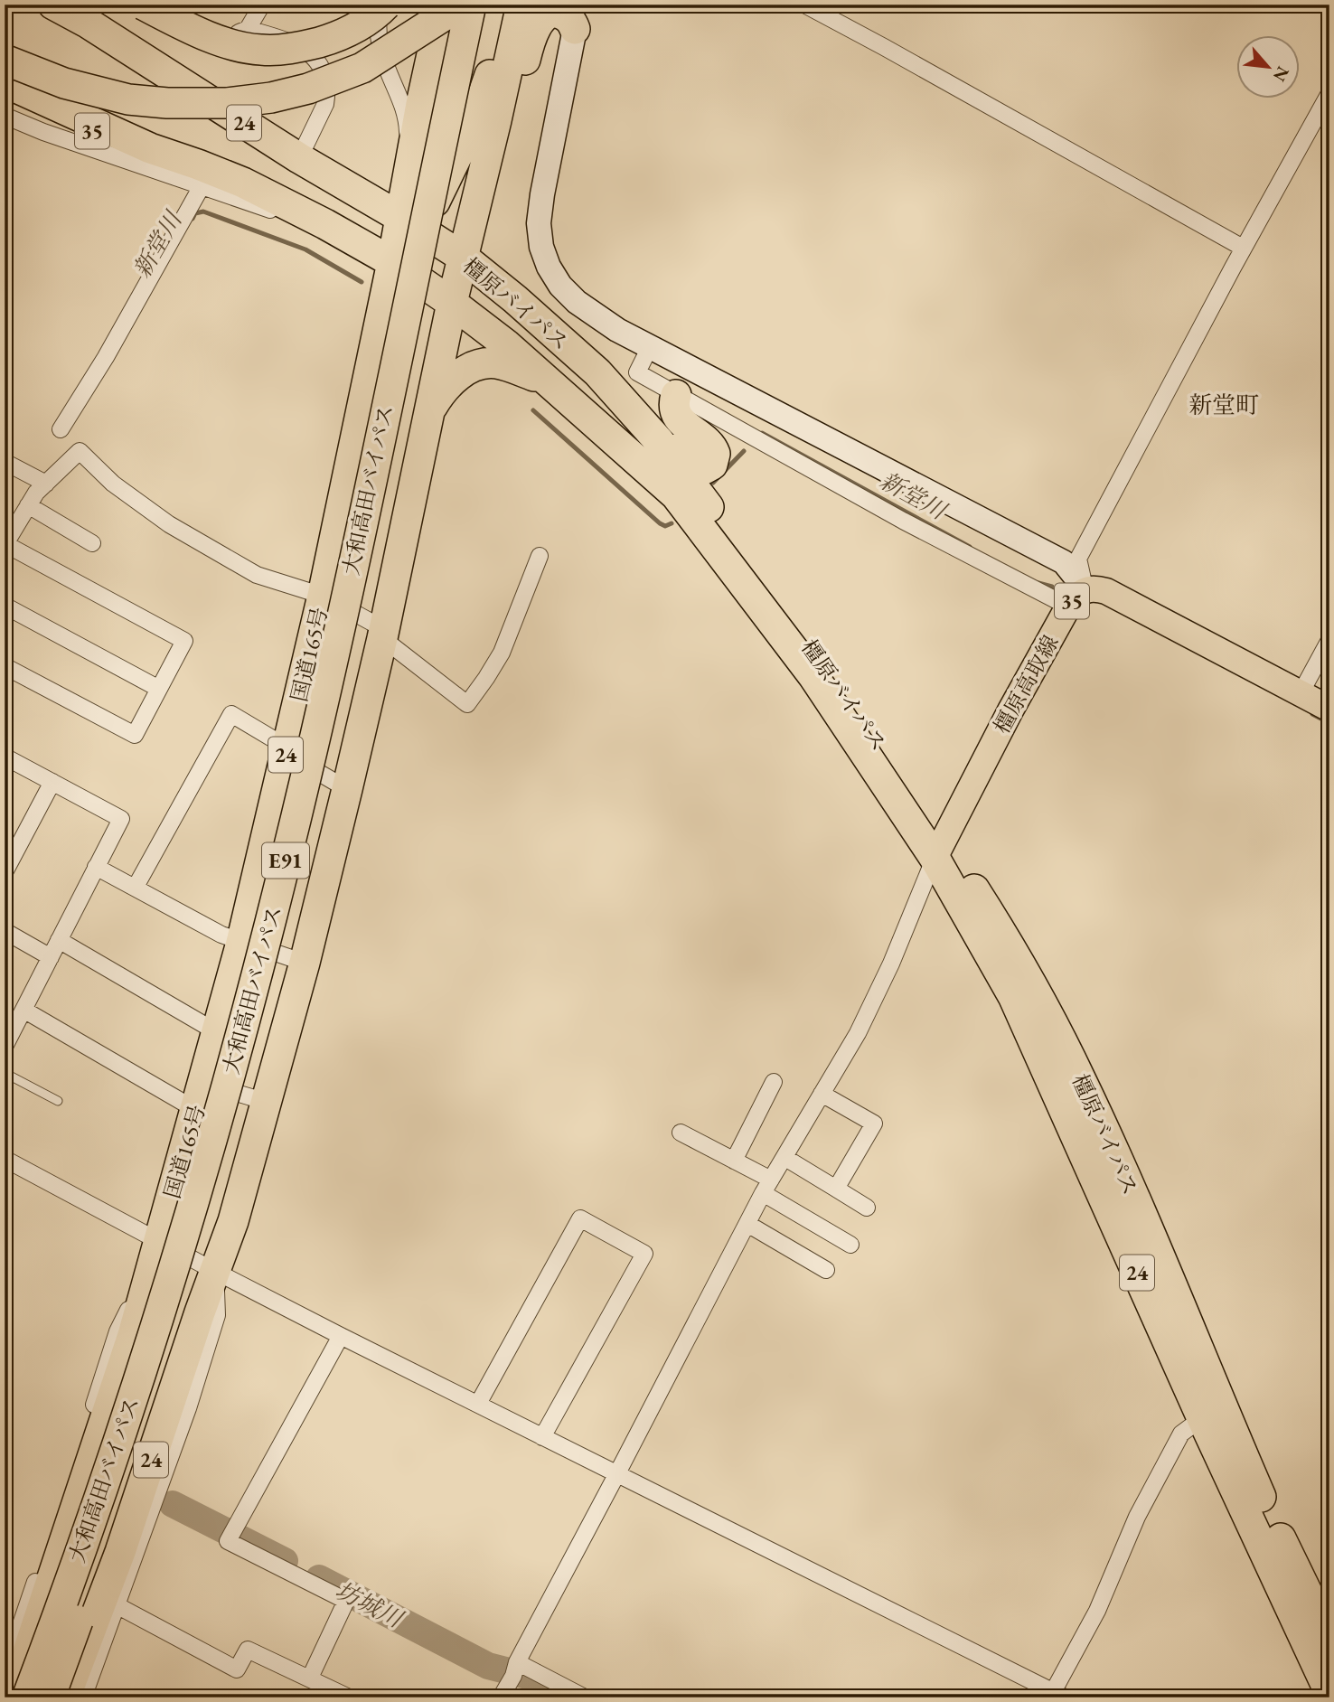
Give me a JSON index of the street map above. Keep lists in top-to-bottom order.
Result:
{
  "streets": {
    "highway": [
      "24",
      "橿原バイパス",
      "大和高田バイパス",
      "国道165号",
      "E91"
    ],
    "main road": ["35", "橿原高取線"]
  },
  "crossings": [
    ["24", "橿原バイパス"],
    ["24", "国道165号"],
    ["35", "橿原高取線"],
    ["橿原バイパス", "国道165号"],
    ["橿原バイパス", "橿原高取線"]
  ],
  "districts": ["新堂町"],
  "water": ["新堂川", "坊城川"],
  "north": "bottom right"
}
